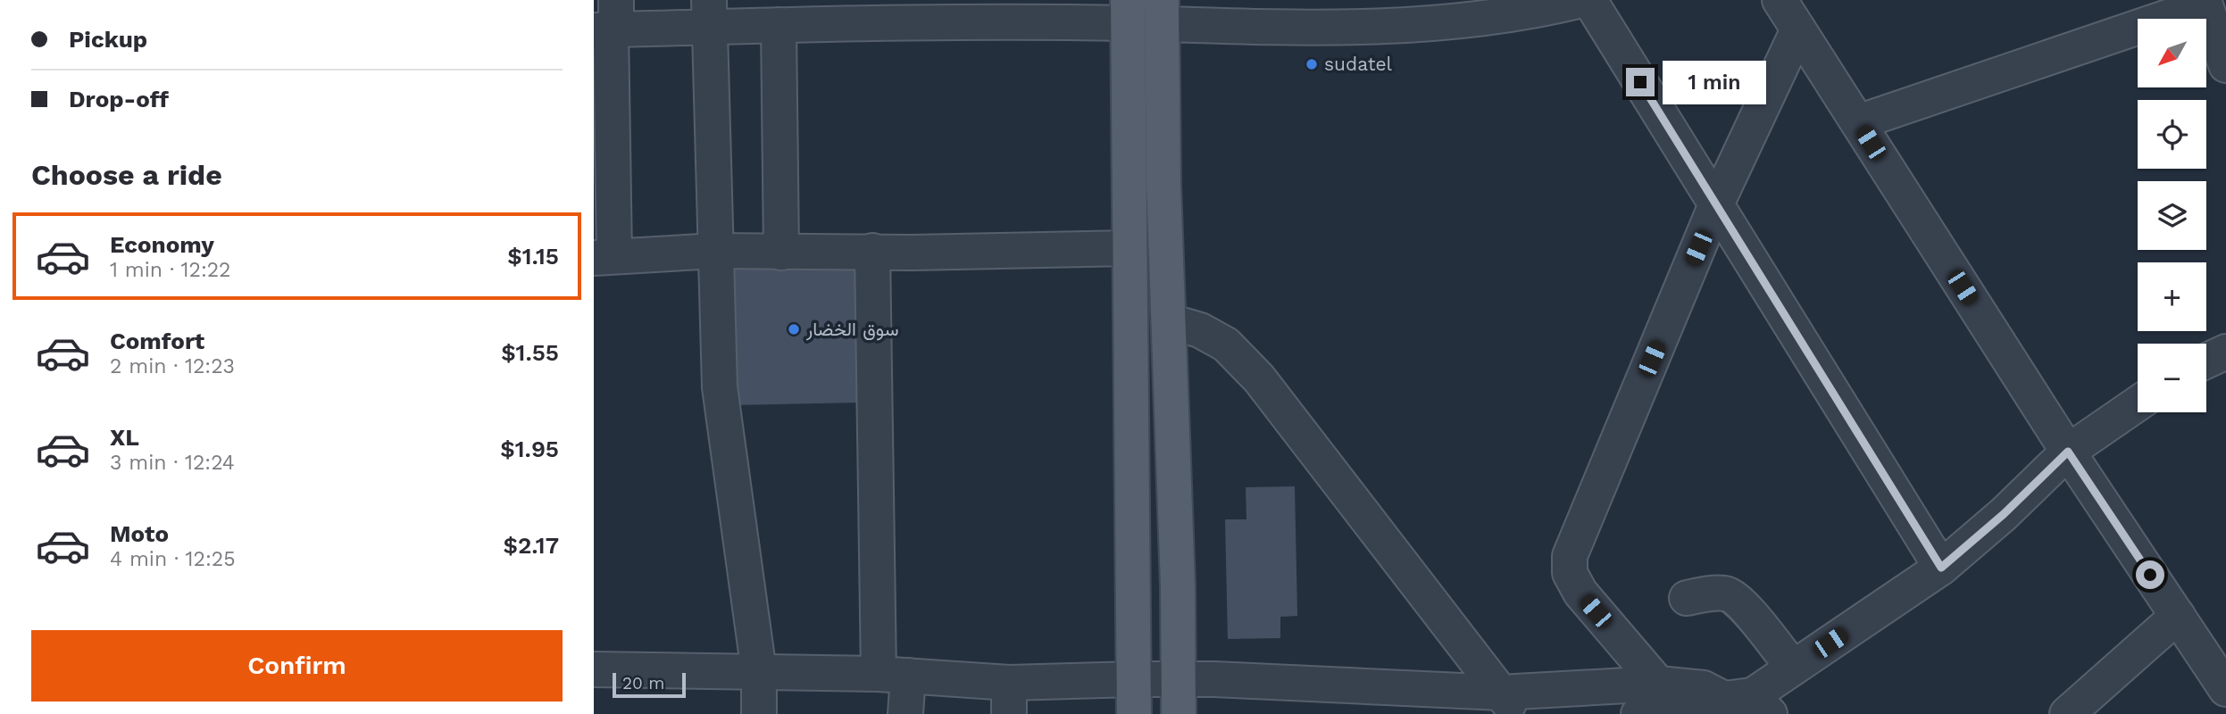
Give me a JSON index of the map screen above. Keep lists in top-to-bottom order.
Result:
{
  "places": ["sudatel", "سوق الخضار"],
  "scale_bar": "20 m",
  "north": "bottom left",
  "page": {
    "banner": ["Pickup", "Drop-off"],
    "map_buttons": ["+", "−"],
    "bubble": "1 min",
    "heading": "Choose a ride",
    "list": [
      {
        "name": "Economy",
        "note": "1 min · 12:22",
        "value": "$1.15"
      },
      {
        "name": "Comfort",
        "note": "2 min · 12:23",
        "value": "$1.55"
      },
      {
        "name": "XL",
        "note": "3 min · 12:24",
        "value": "$1.95"
      },
      {
        "name": "Moto",
        "note": "4 min · 12:25",
        "value": "$2.17"
      }
    ],
    "buttons": "Confirm",
    "scale": "20 m"
  }
}
